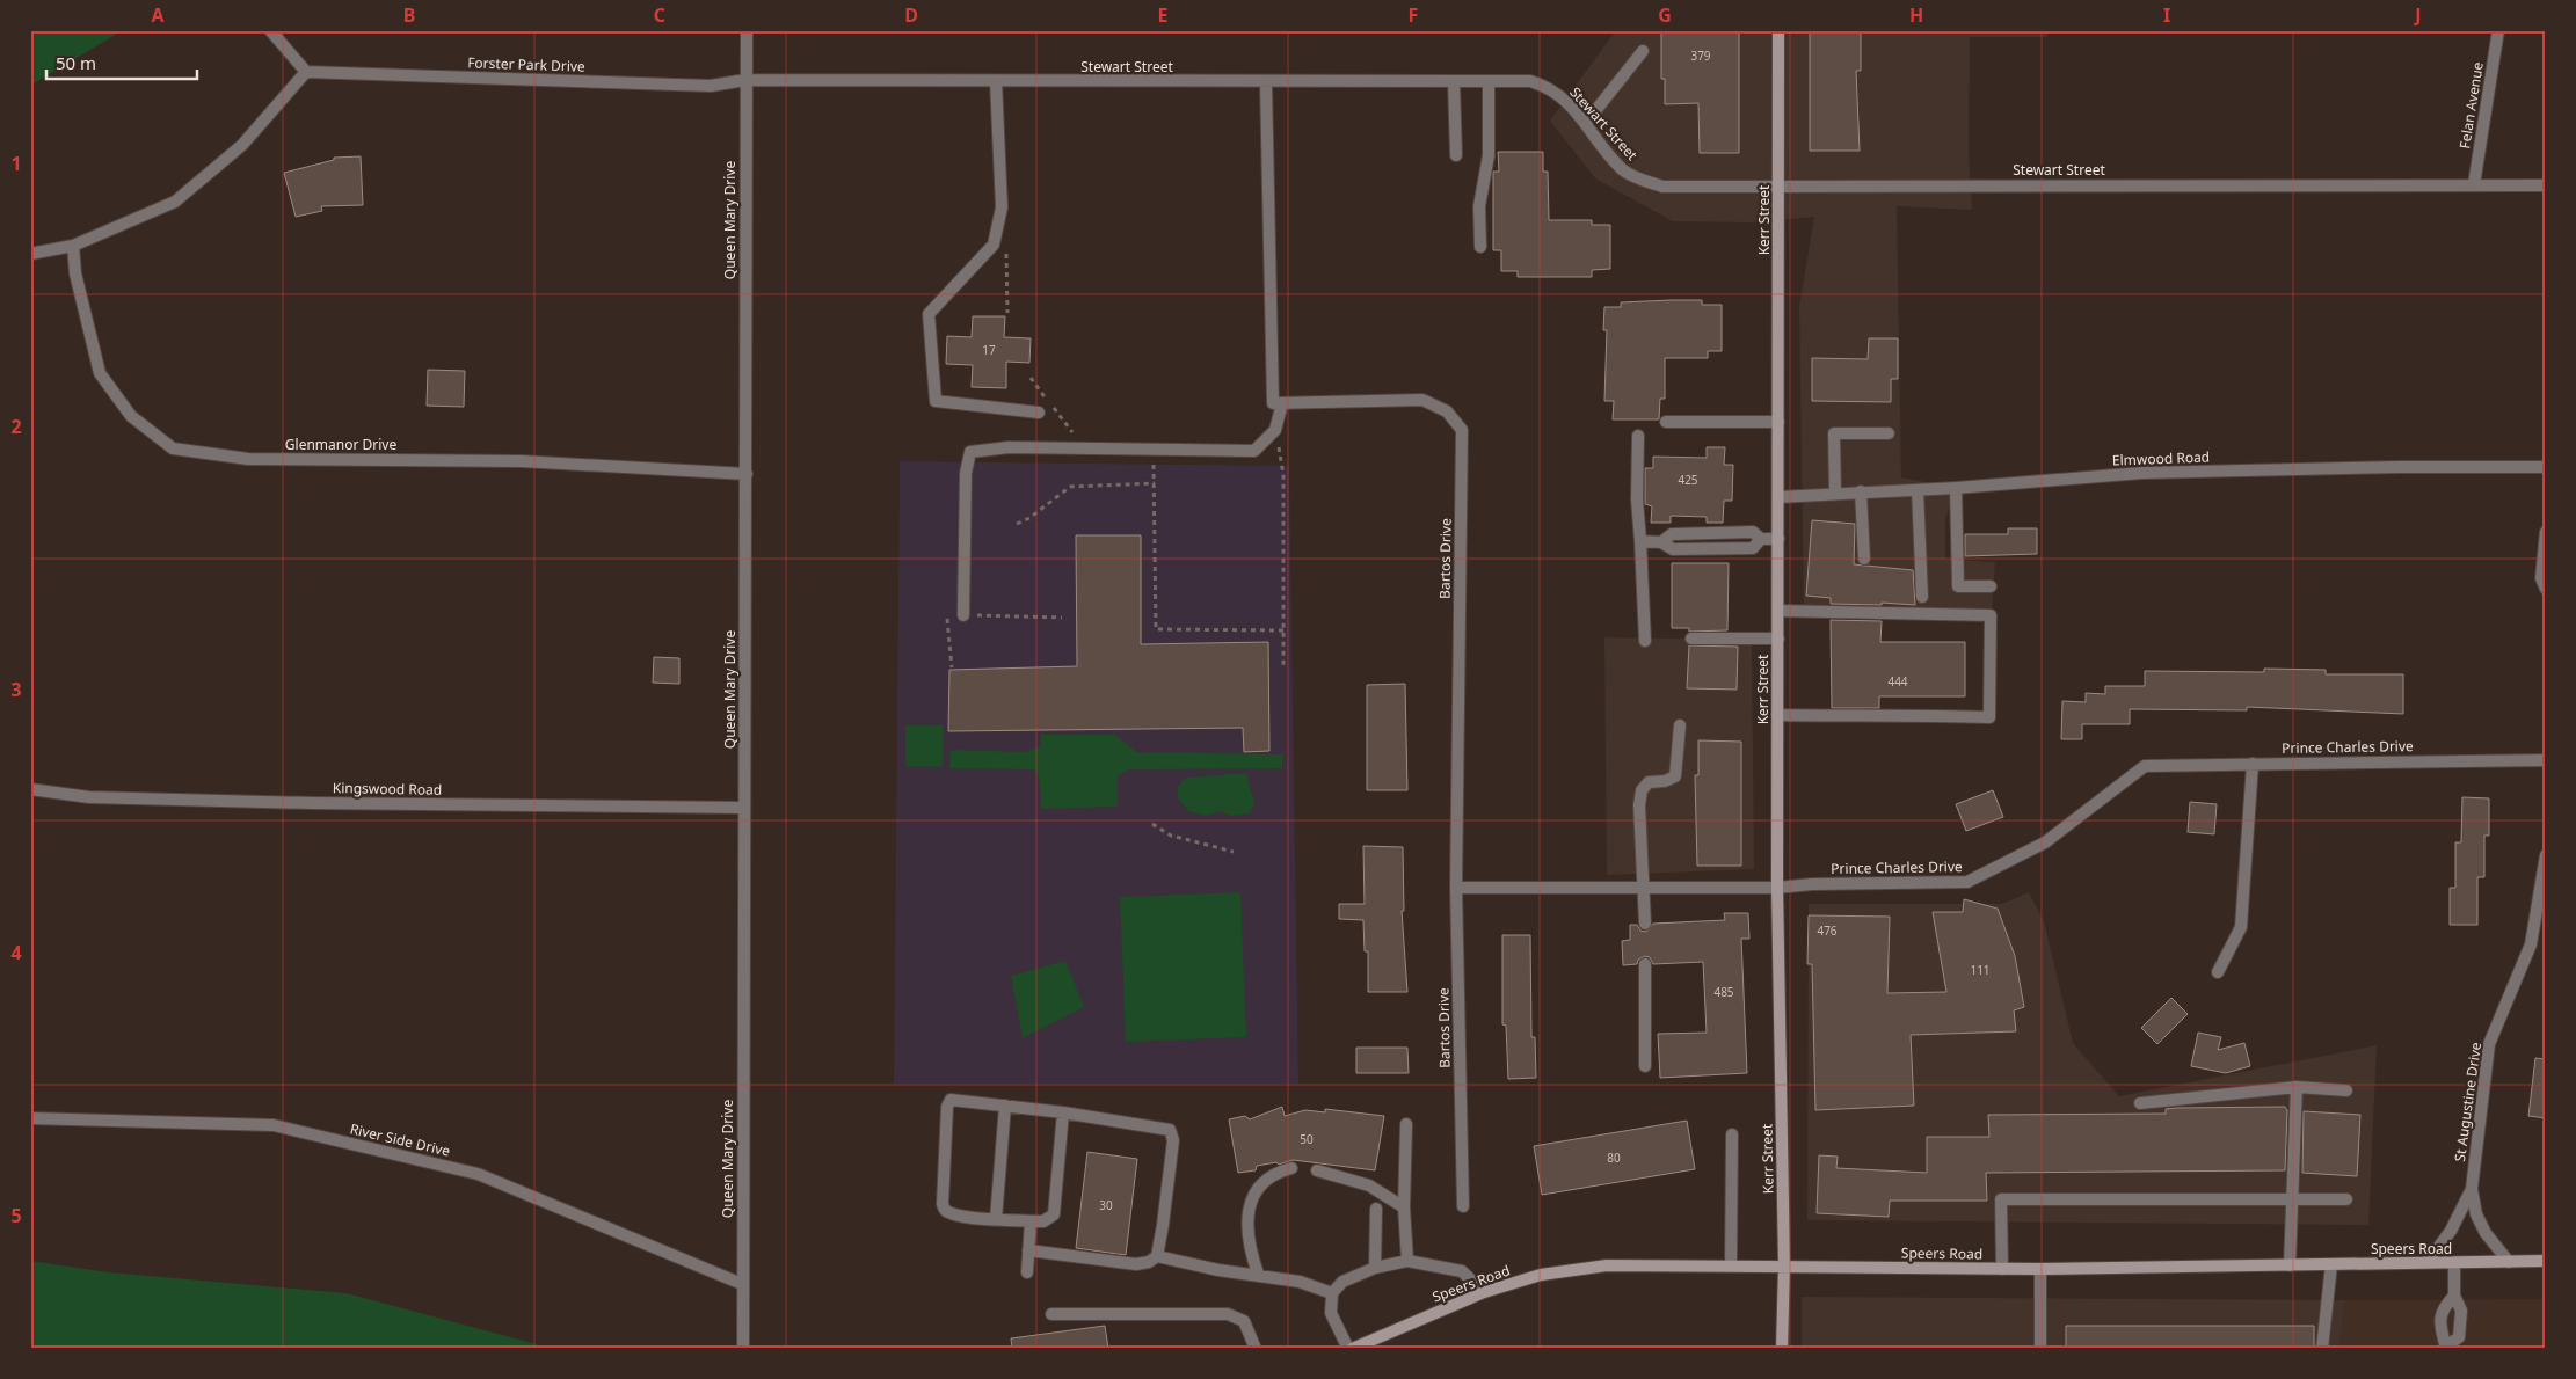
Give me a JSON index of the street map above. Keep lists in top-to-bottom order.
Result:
{
  "streets": {
    "main road": ["Kerr Street", "Speers Road"],
    "street": [
      "Forster Park Drive",
      "Stewart Street",
      "Felan Avenue",
      "Queen Mary Drive",
      "Glenmanor Drive",
      "Elmwood Road",
      "Bartos Drive",
      "Prince Charles Drive",
      "Kingswood Road",
      "St Augustine Drive",
      "River Side Drive"
    ]
  },
  "crossings": [
    ["Forster Park Drive", "Stewart Street"],
    ["Forster Park Drive", "Queen Mary Drive"],
    ["Stewart Street", "Felan Avenue"],
    ["Stewart Street", "Queen Mary Drive"],
    ["Stewart Street", "Kerr Street"],
    ["Queen Mary Drive", "Glenmanor Drive"],
    ["Queen Mary Drive", "Kingswood Road"],
    ["Queen Mary Drive", "River Side Drive"],
    ["Kerr Street", "Elmwood Road"],
    ["Kerr Street", "Prince Charles Drive"],
    ["Kerr Street", "Speers Road"],
    ["Bartos Drive", "Prince Charles Drive"],
    ["St Augustine Drive", "Speers Road"]
  ],
  "house_numbers": [
    "379",
    "17",
    "425",
    "444",
    "476",
    "111",
    "485",
    "50",
    "80",
    "30"
  ],
  "scale_bar": "50 m",
  "grid": {
    "columns": [
      "A",
      "B",
      "C",
      "D",
      "E",
      "F",
      "G",
      "H",
      "I",
      "J"
    ],
    "rows": [
      "1",
      "2",
      "3",
      "4",
      "5"
    ]
  }
}
